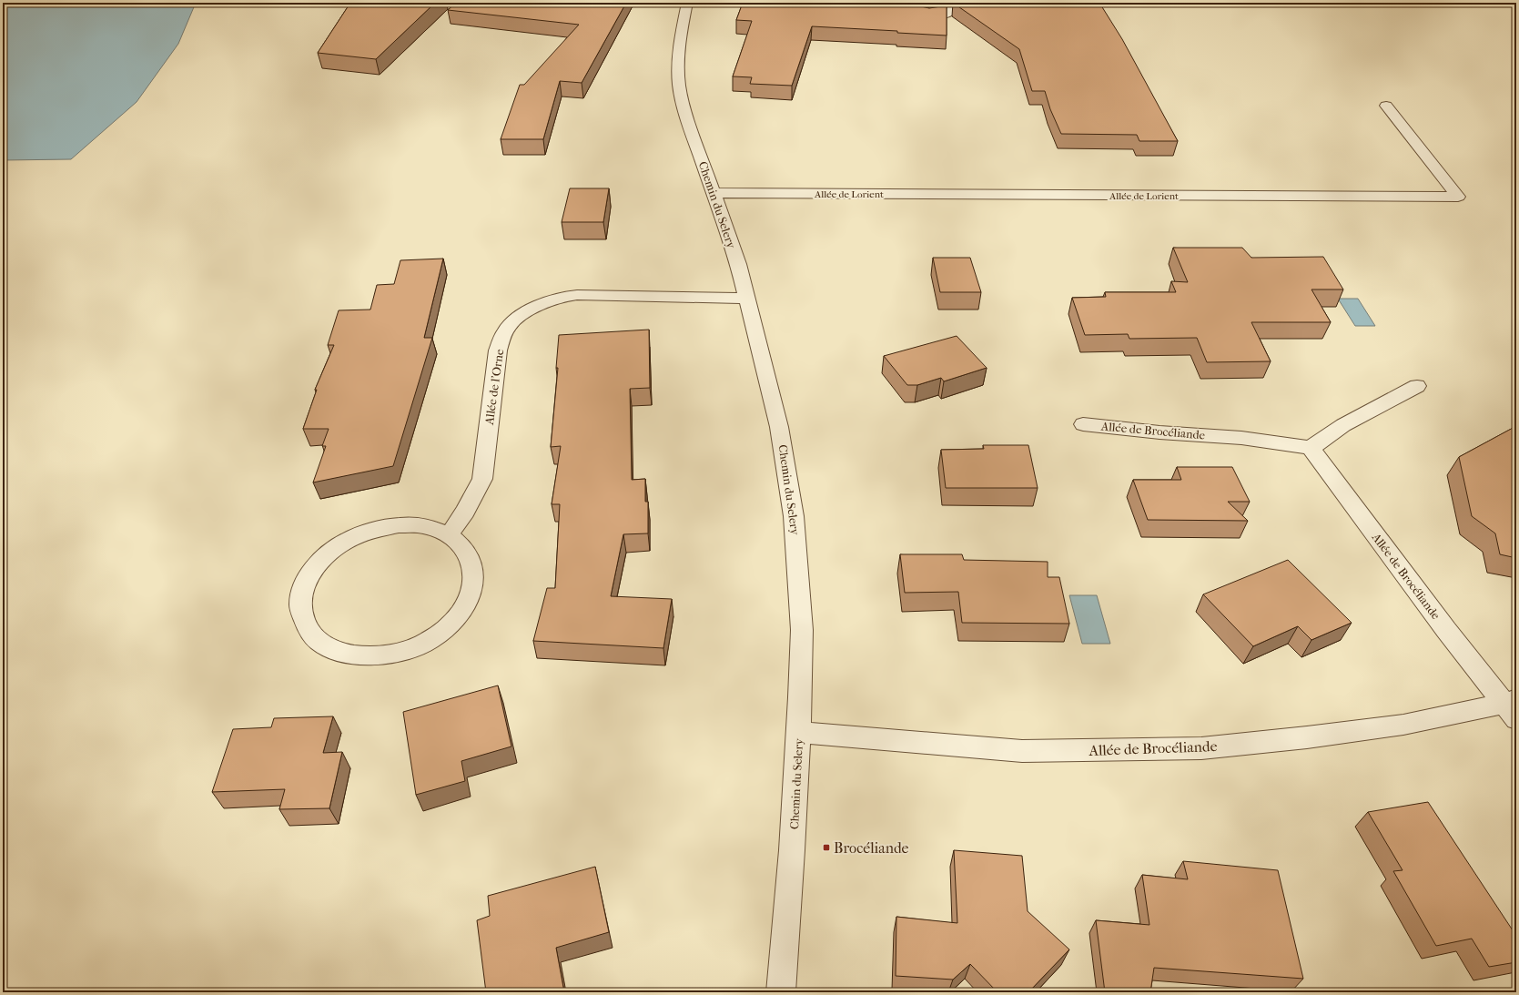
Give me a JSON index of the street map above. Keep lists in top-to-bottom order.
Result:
{
  "streets": {
    "street": [
      "Allée de Lorient",
      "Chemin du Selery",
      "Allée de l'Orne",
      "Allée de Brocéliande"
    ]
  },
  "crossings": [
    ["Allée de Lorient", "Chemin du Selery"],
    ["Chemin du Selery", "Allée de l'Orne"],
    ["Chemin du Selery", "Allée de Brocéliande"]
  ],
  "places": {
    "transit": ["Brocéliande"]
  }
}
